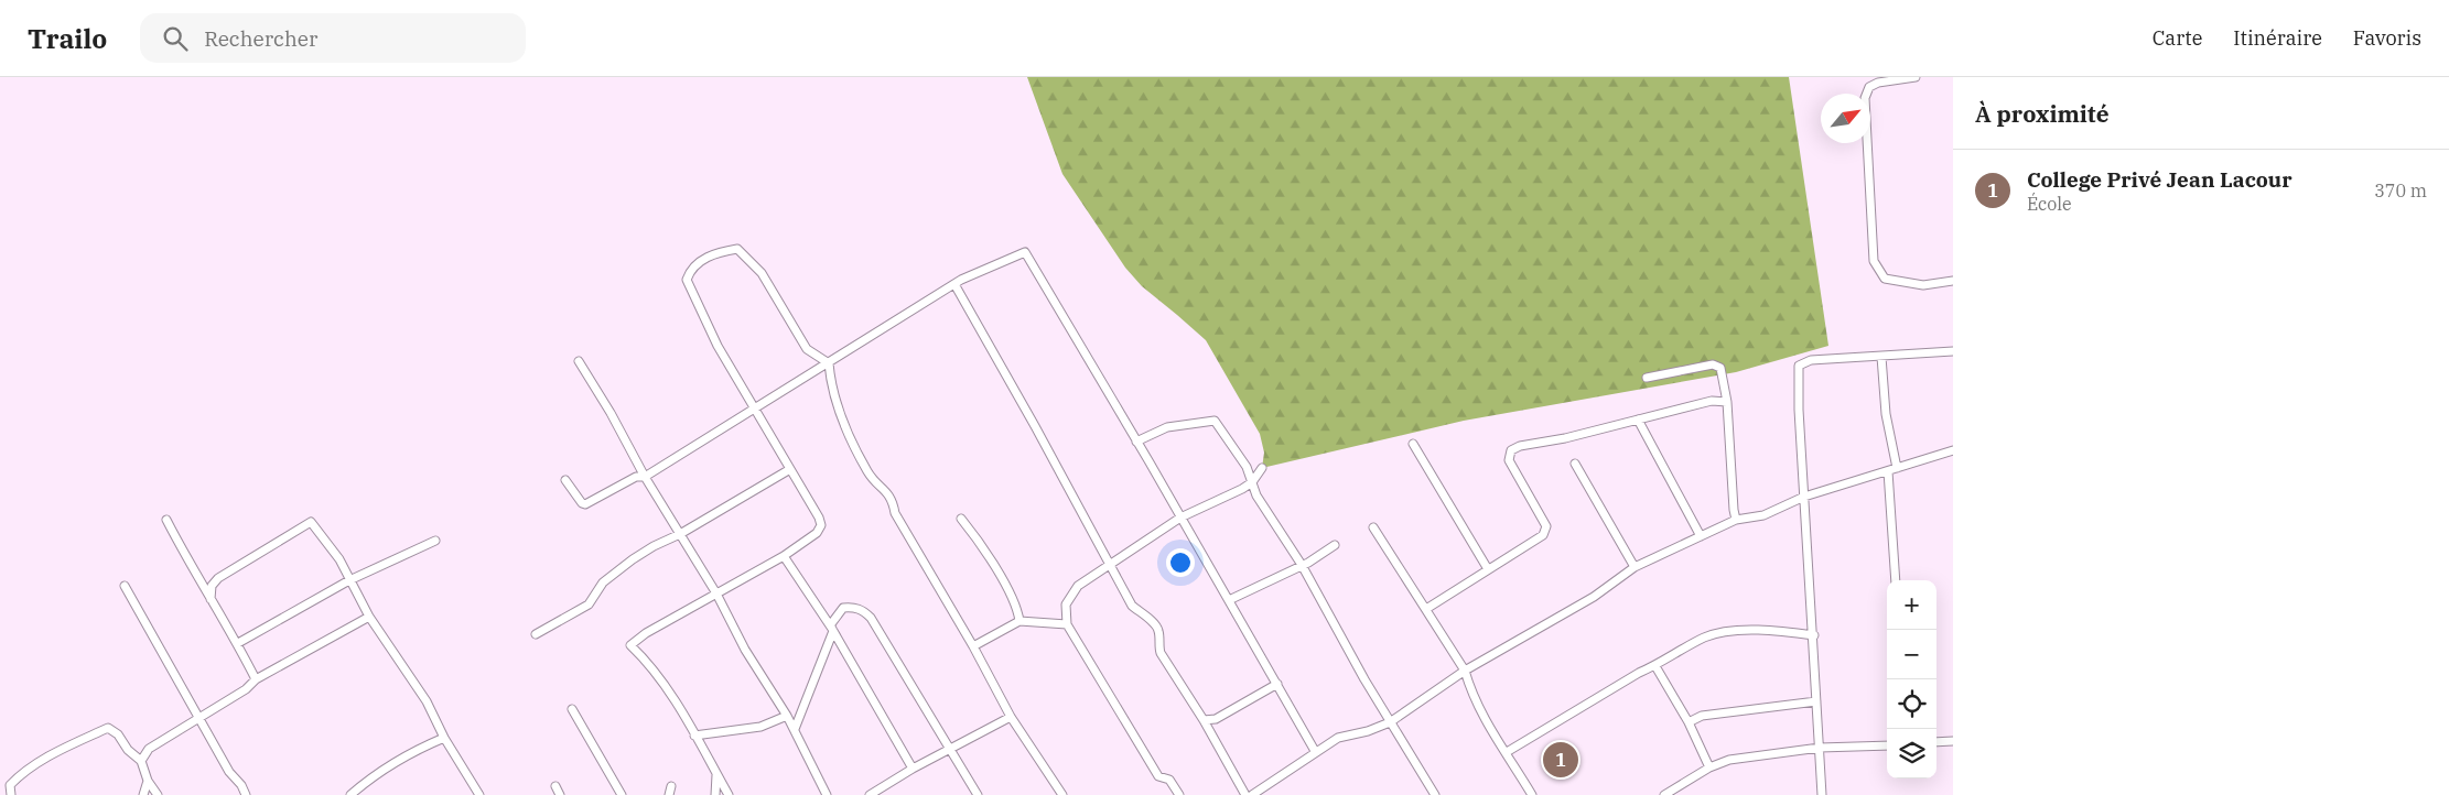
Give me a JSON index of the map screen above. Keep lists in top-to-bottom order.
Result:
{
  "north": "top right",
  "page": {
    "header": "Trailo",
    "search": "Rechercher",
    "nav": ["Carte", "Itinéraire", "Favoris"],
    "heading": "À proximité",
    "list": [
      {
        "mark": "1",
        "name": "College Privé Jean Lacour",
        "note": "École",
        "value": "370 m"
      }
    ],
    "map_buttons": ["+", "−"],
    "pins": "1"
  }
}
